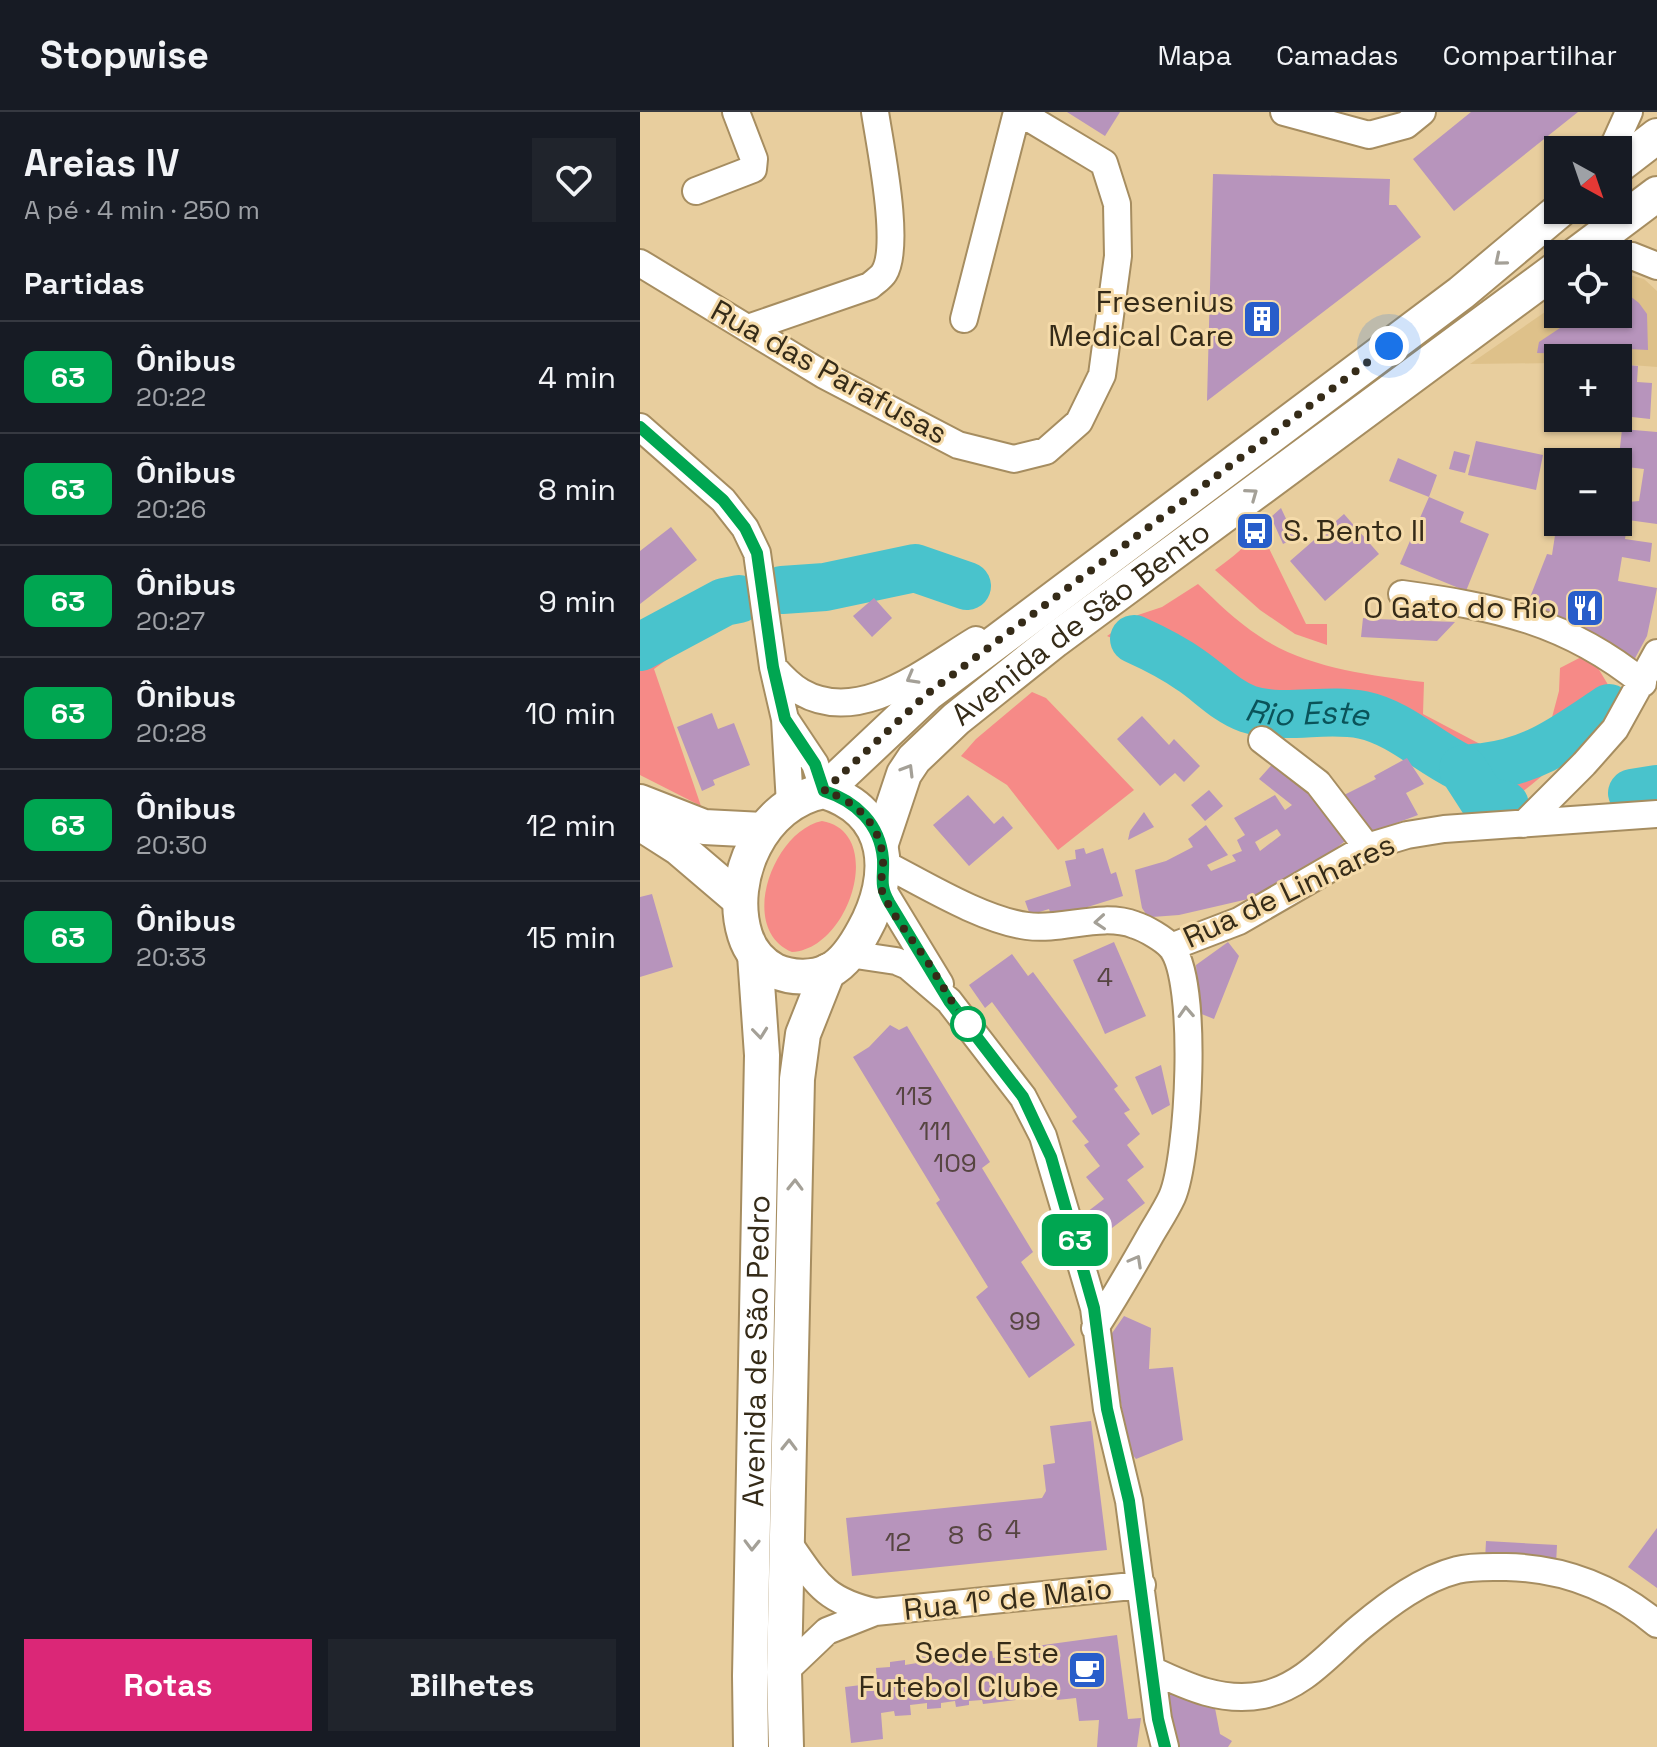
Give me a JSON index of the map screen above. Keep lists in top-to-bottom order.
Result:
{
  "streets": {
    "main road": ["Avenida de São Bento", "Avenida de São Pedro"],
    "street": ["Rua das Parafusas", "Rua de Linhares", "Rua 1º de Maio"]
  },
  "crossings": [
    ["Avenida de São Bento", "Avenida de São Pedro"],
    ["Avenida de São Pedro", "Rua 1º de Maio"]
  ],
  "water": ["Rio Este"],
  "places": {
    "building": ["Fresenius Medical Care"],
    "bus stop": ["S. Bento II"],
    "restaurant": ["O Gato do Rio"],
    "cafe": ["Sede Este Futebol Clube"]
  },
  "lines": ["bus line 63"],
  "house_numbers": [
    "4",
    "113",
    "111",
    "109",
    "99",
    "4",
    "6",
    "8",
    "12"
  ],
  "north": "bottom right",
  "page": {
    "header": "Stopwise",
    "nav": ["Mapa", "Camadas", "Compartilhar"],
    "heading": [
      ["Areias IV", "A pé · 4 min · 250 m"],
      "Partidas"
    ],
    "on_map": "63",
    "map_buttons": ["+", "−"],
    "list": [
      {
        "mark": "63",
        "name": "Ônibus",
        "note": "20:22",
        "value": "4 min"
      },
      {
        "mark": "63",
        "name": "Ônibus",
        "note": "20:26",
        "value": "8 min"
      },
      {
        "mark": "63",
        "name": "Ônibus",
        "note": "20:27",
        "value": "9 min"
      },
      {
        "mark": "63",
        "name": "Ônibus",
        "note": "20:28",
        "value": "10 min"
      },
      {
        "mark": "63",
        "name": "Ônibus",
        "note": "20:30",
        "value": "12 min"
      },
      {
        "mark": "63",
        "name": "Ônibus",
        "note": "20:33",
        "value": "15 min"
      }
    ],
    "buttons": ["Rotas", "Bilhetes"]
  }
}
